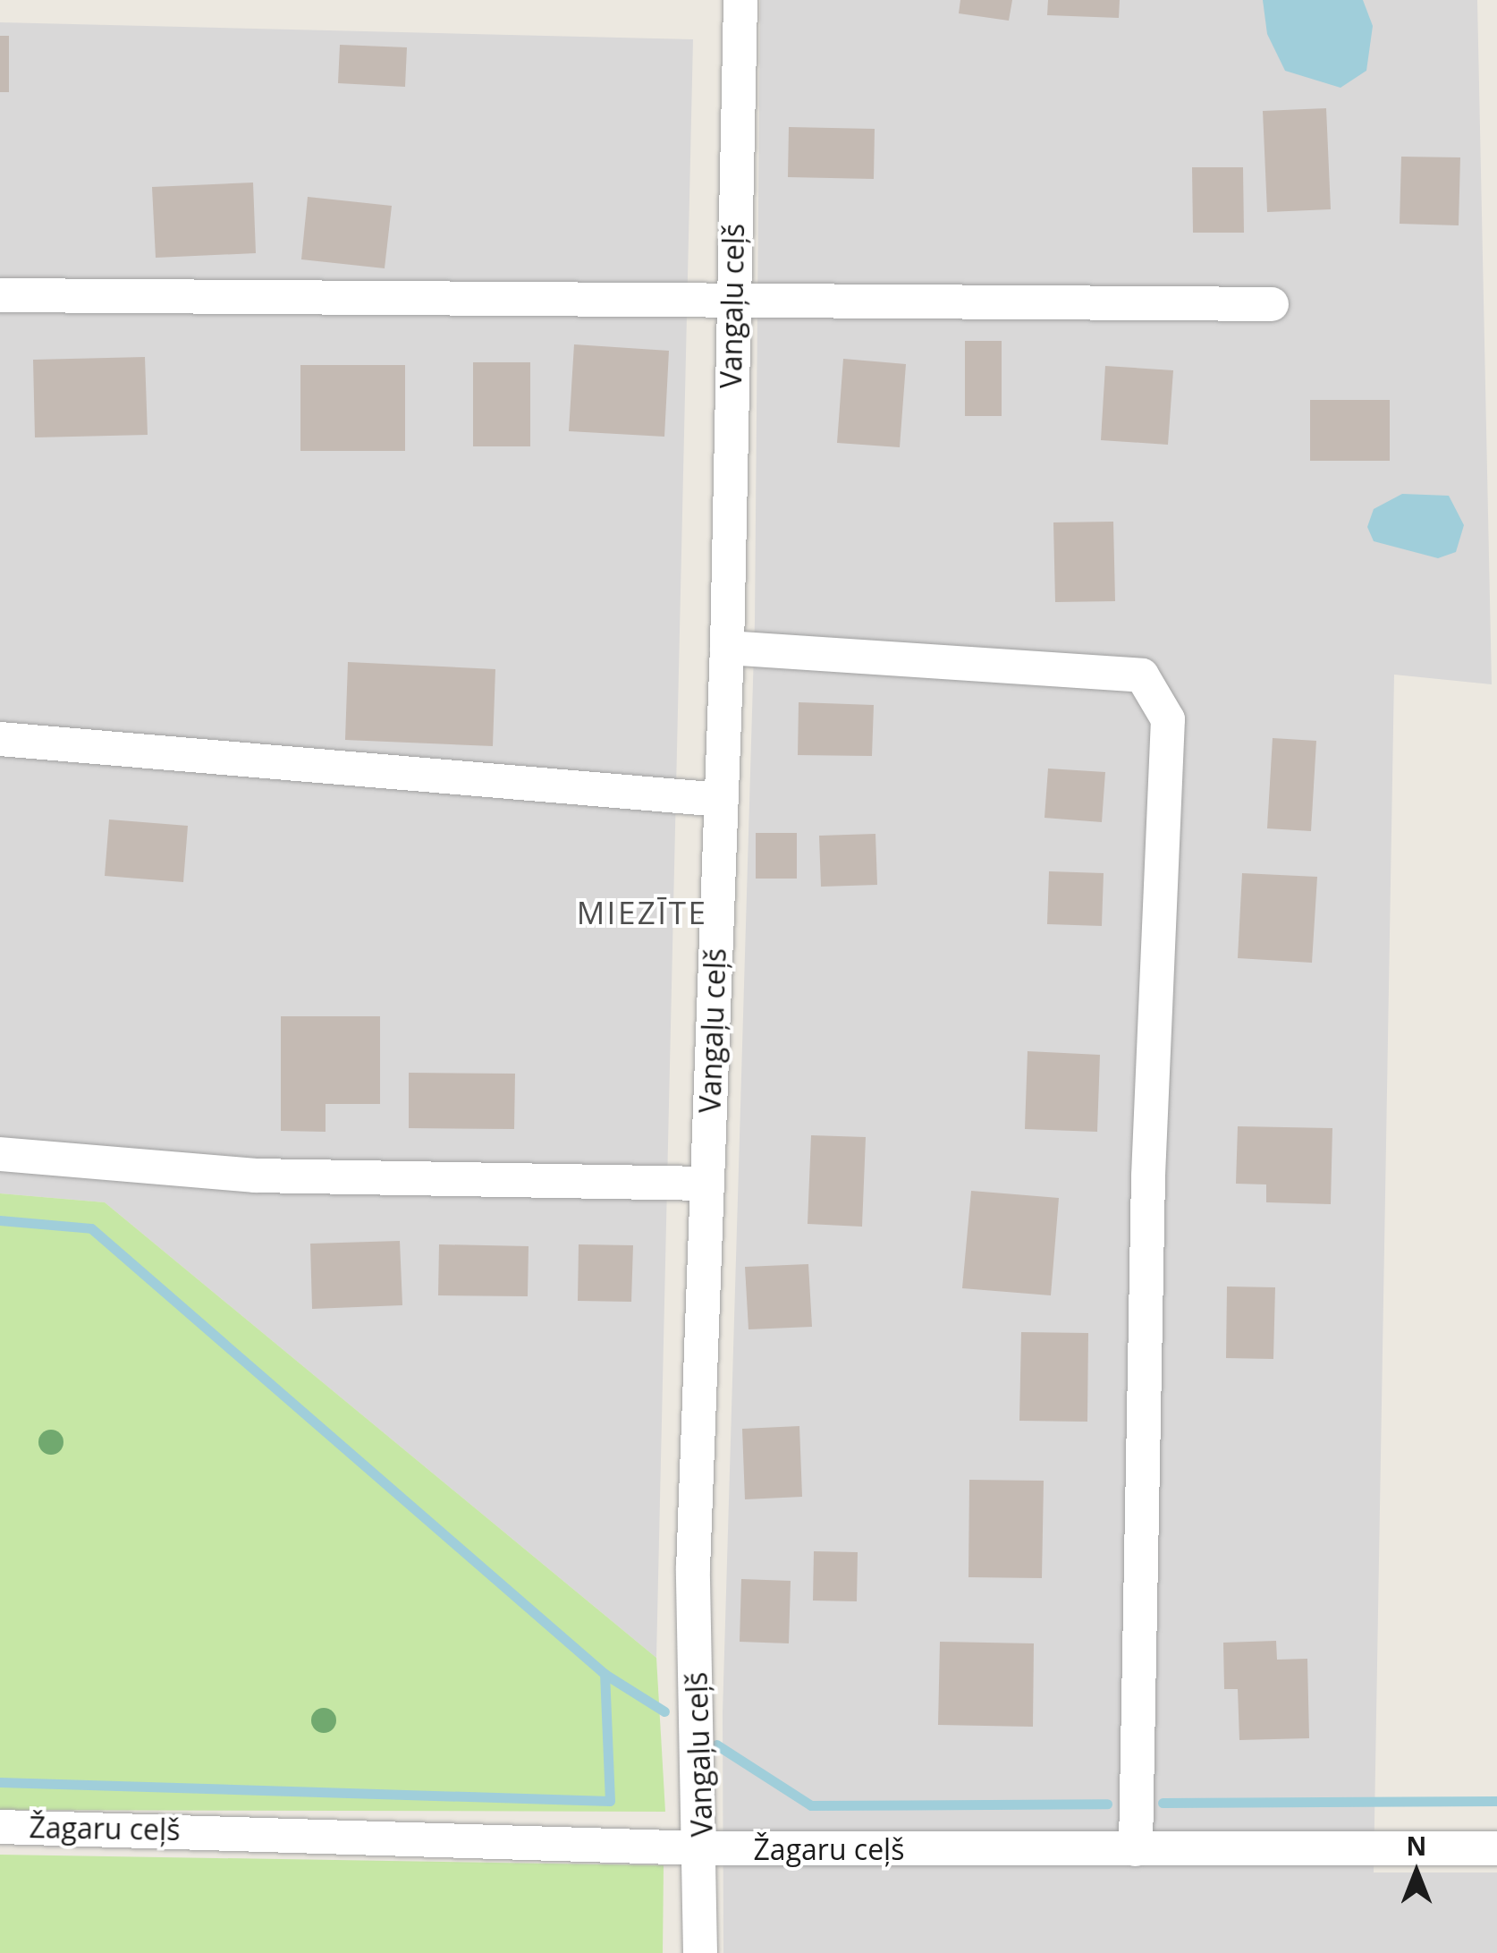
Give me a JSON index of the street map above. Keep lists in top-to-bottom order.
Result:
{
  "streets": {
    "street": ["Vangaļu ceļš", "Žagaru ceļš"]
  },
  "crossings": [
    ["Vangaļu ceļš", "Žagaru ceļš"]
  ],
  "districts": ["MIEZĪTE"],
  "north": "top"
}
